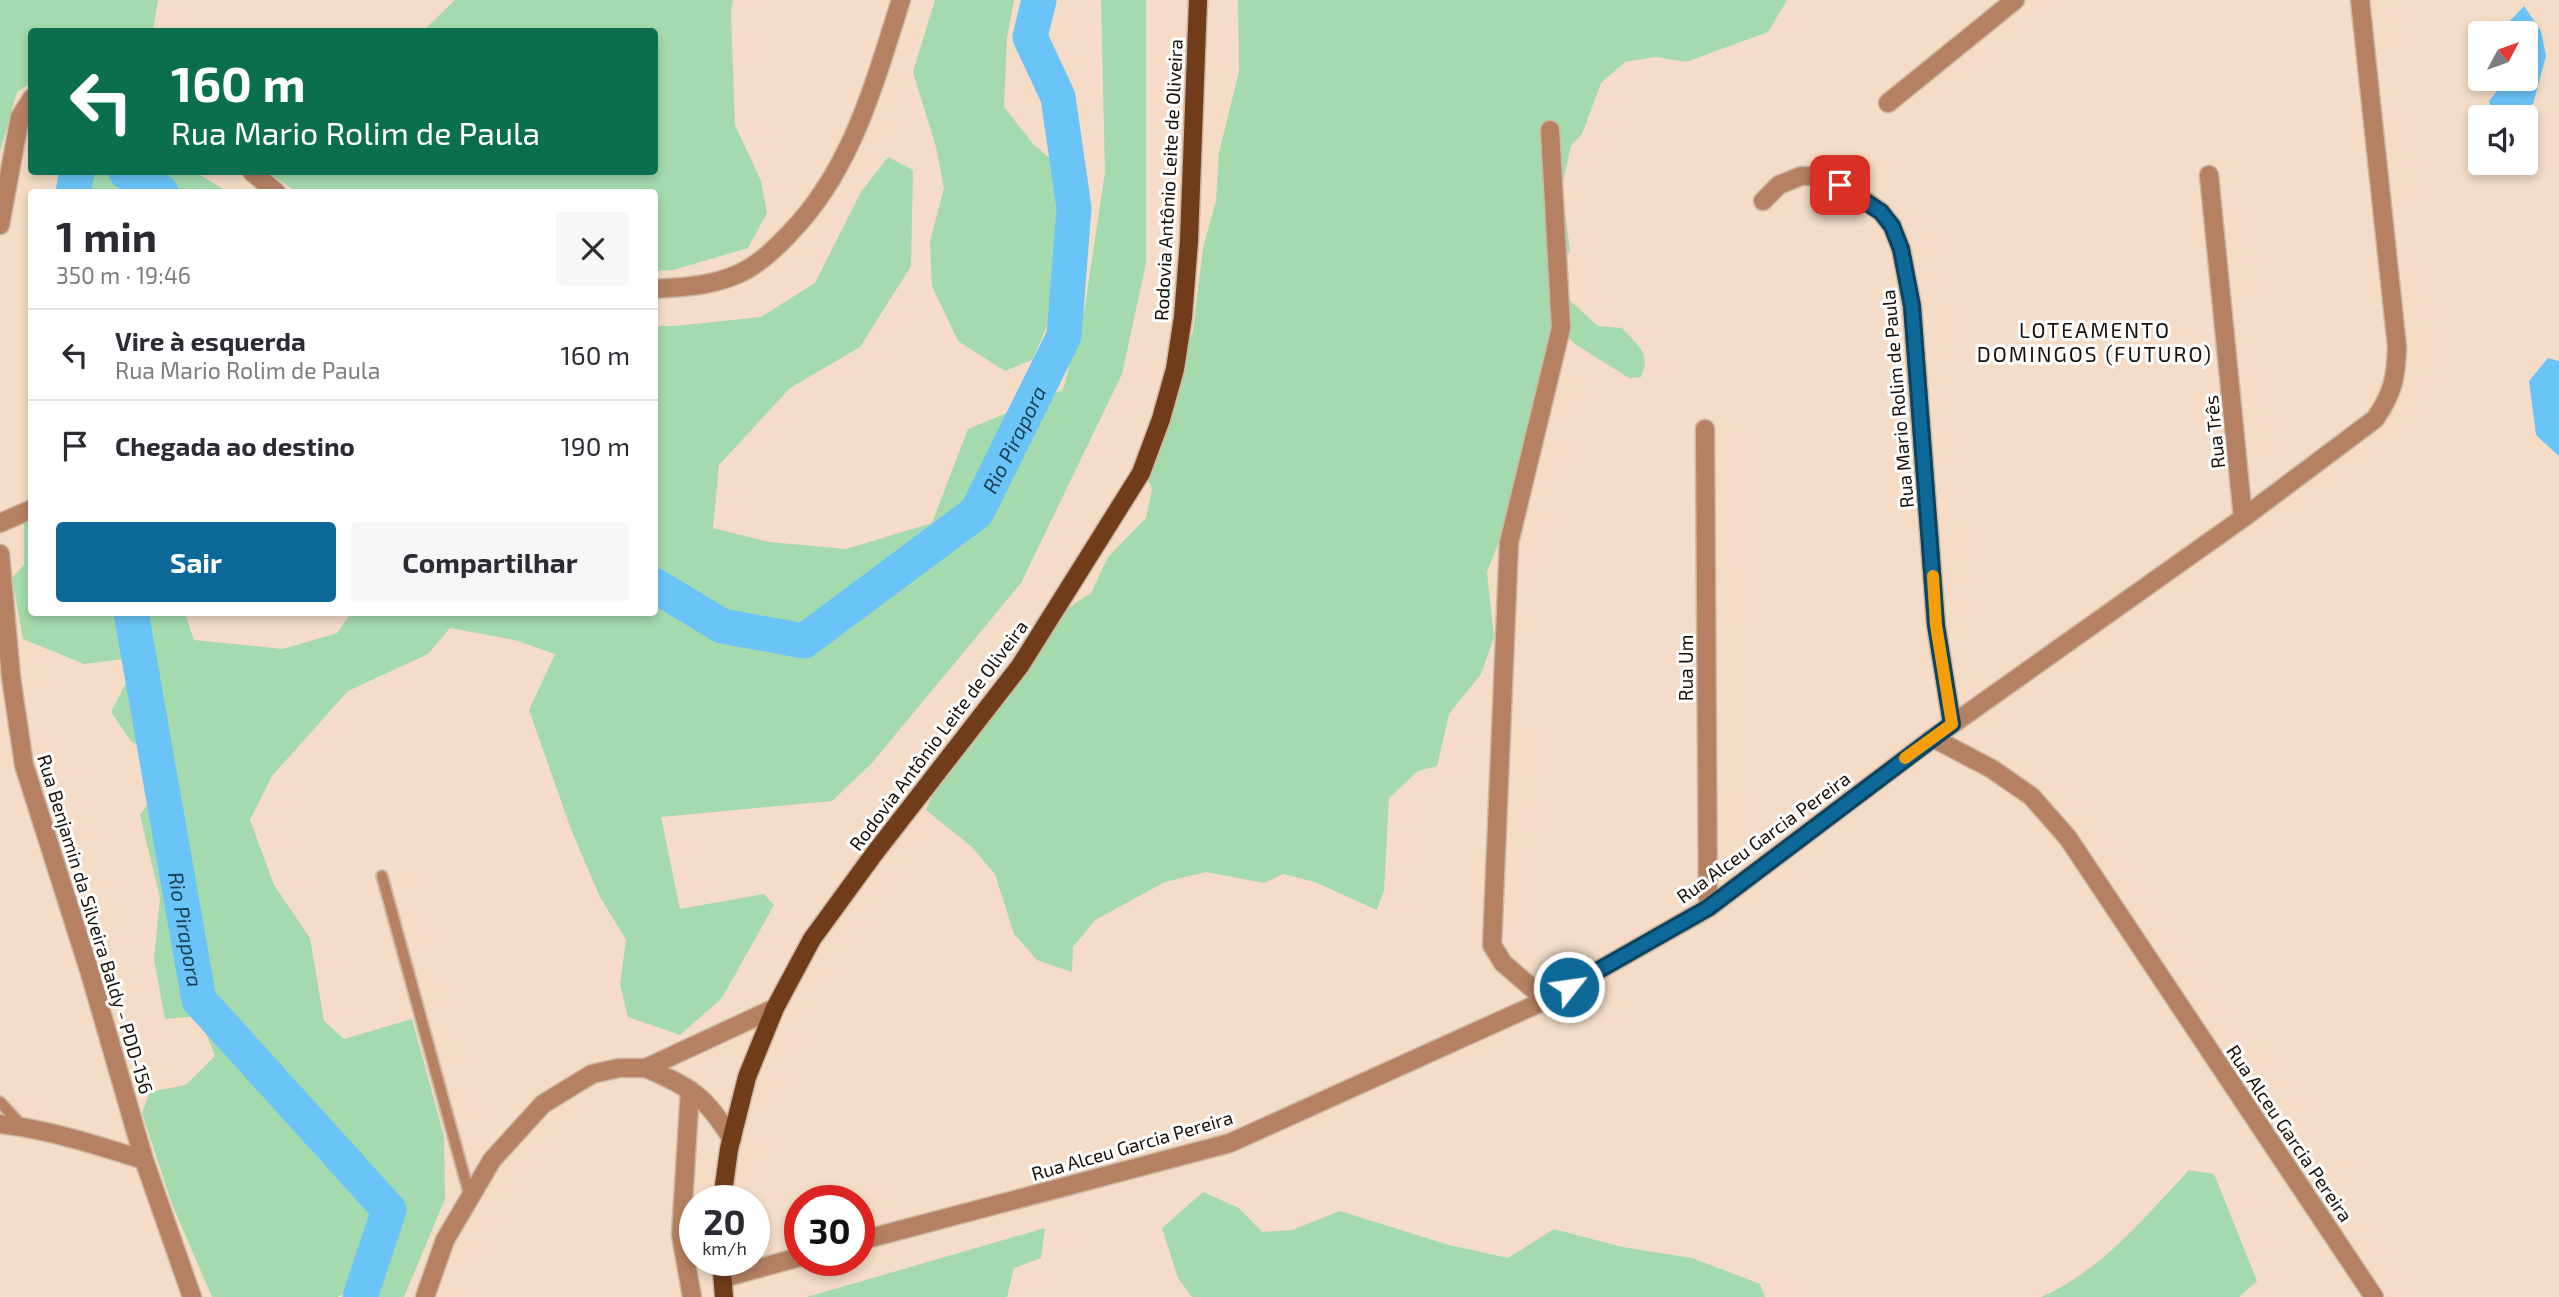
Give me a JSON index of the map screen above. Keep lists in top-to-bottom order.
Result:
{
  "streets": {
    "main road": ["Rodovia Antônio Leite de Oliveira"],
    "street": [
      "Rua Mario Rolim de Paula",
      "Rua Três",
      "Rua Um",
      "Rua Alceu Garcia Pereira",
      "Rua Benjamin da Silveira Baldy - PDD-156"
    ]
  },
  "crossings": [
    ["Rua Um", "Rua Alceu Garcia Pereira"]
  ],
  "districts": ["LOTEAMENTO DOMINGOS (FUTURO)"],
  "water": ["Rio Pirapora"],
  "north": "top right",
  "page": {
    "turn": ["160 m", "Rua Mario Rolim de Paula"],
    "heading": ["1 min", "350 m · 19:46"],
    "list": [
      {
        "name": "Vire à esquerda",
        "note": "Rua Mario Rolim de Paula",
        "value": "160 m"
      },
      {
        "name": "Chegada ao destino",
        "value": "190 m"
      }
    ],
    "buttons": ["Sair", "Compartilhar"],
    "speed": "20 km/h",
    "limit": "30"
  }
}
